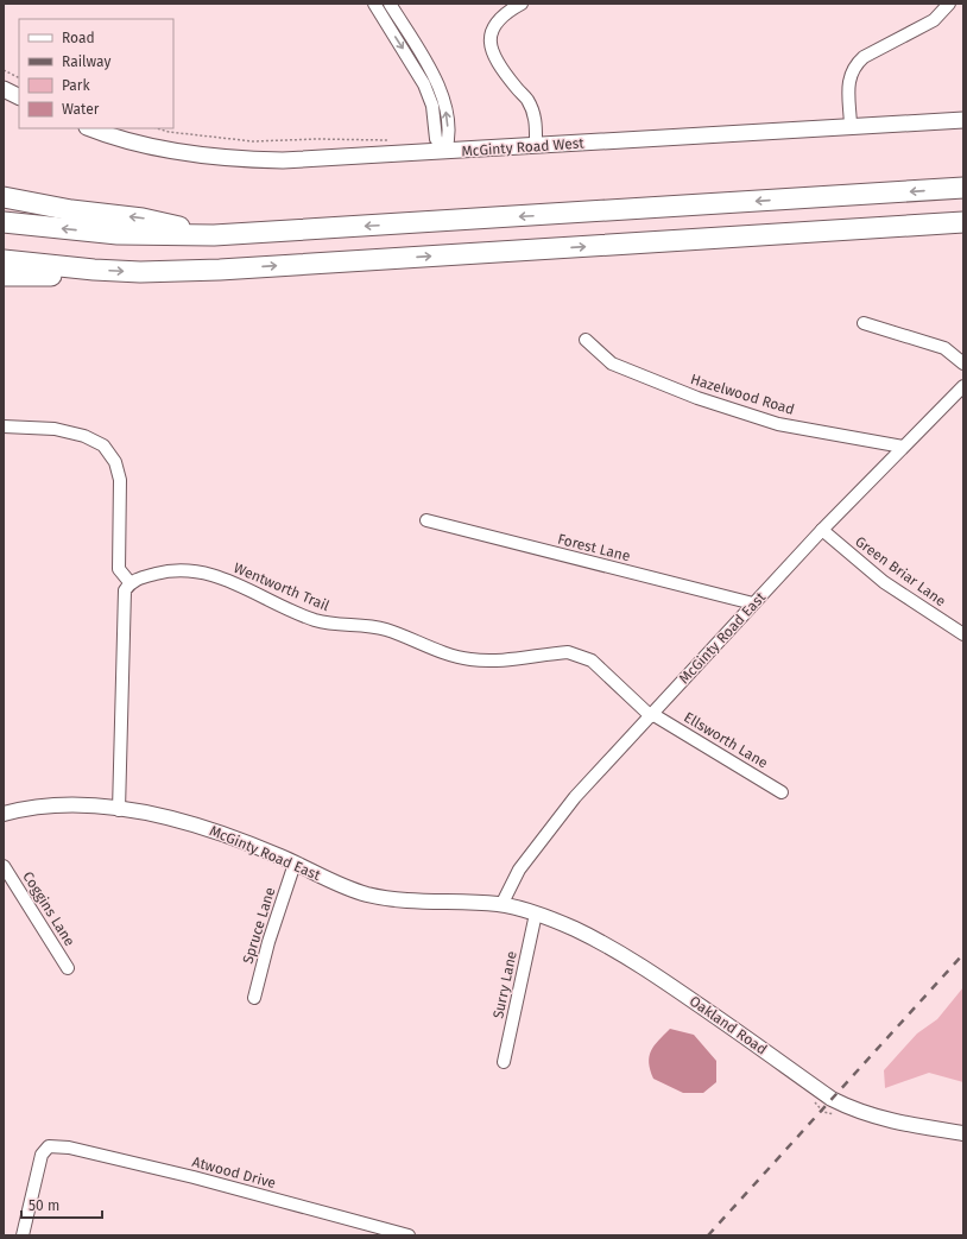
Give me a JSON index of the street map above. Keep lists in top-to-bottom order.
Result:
{
  "streets": {
    "main road": ["McGinty Road West"],
    "street": [
      "Hazelwood Road",
      "Forest Lane",
      "Green Briar Lane",
      "Wentworth Trail",
      "McGinty Road East",
      "Ellsworth Lane",
      "Coggins Lane",
      "Spruce Lane",
      "Surry Lane",
      "Oakland Road",
      "Atwood Drive"
    ]
  },
  "crossings": [
    ["Hazelwood Road", "McGinty Road East"],
    ["Forest Lane", "McGinty Road East"],
    ["Green Briar Lane", "McGinty Road East"],
    ["Wentworth Trail", "McGinty Road East"],
    ["Wentworth Trail", "Ellsworth Lane"],
    ["McGinty Road East", "Ellsworth Lane"],
    ["McGinty Road East", "Spruce Lane"],
    ["McGinty Road East", "Oakland Road"],
    ["Surry Lane", "Oakland Road"]
  ],
  "legend": [
    "Road",
    "Railway",
    "Park",
    "Water"
  ],
  "scale_bar": "50 m"
}
